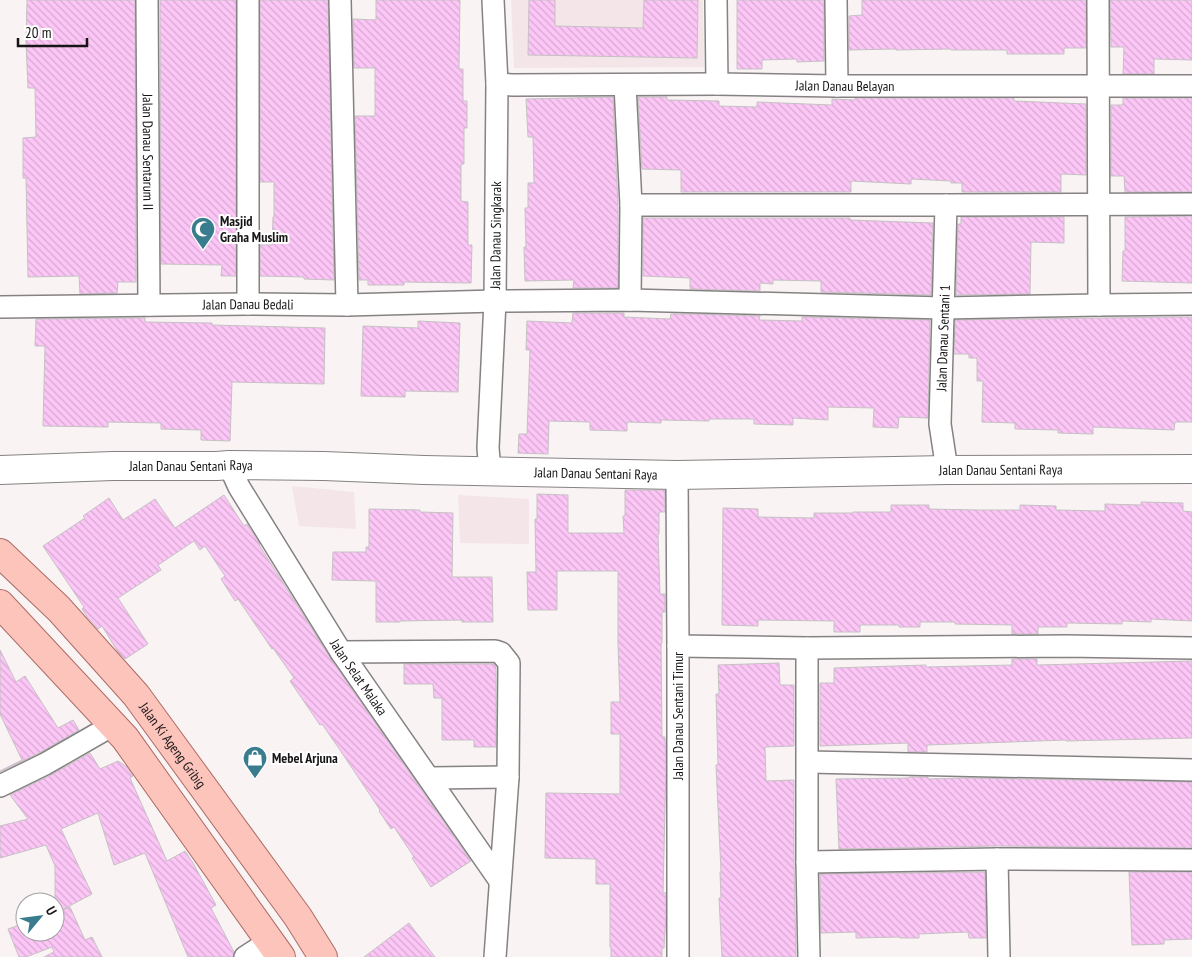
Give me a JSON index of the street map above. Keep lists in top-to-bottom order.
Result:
{
  "streets": {
    "main road": ["Jalan Ki Ageng Gribig"],
    "street": [
      "Jalan Danau Belayan",
      "Jalan Danau Sentarum II",
      "Jalan Danau Singkarak",
      "Jalan Danau Bedali",
      "Jalan Danau Sentani 1",
      "Jalan Danau Sentani Raya",
      "Jalan Selat Malaka",
      "Jalan Danau Sentani Timur"
    ]
  },
  "crossings": [
    ["Jalan Danau Belayan", "Jalan Danau Singkarak"],
    ["Jalan Danau Sentarum II", "Jalan Danau Bedali"],
    ["Jalan Danau Singkarak", "Jalan Danau Bedali"],
    ["Jalan Danau Singkarak", "Jalan Danau Sentani Raya"],
    ["Jalan Danau Bedali", "Jalan Danau Sentani 1"],
    ["Jalan Danau Sentani 1", "Jalan Danau Sentani Raya"],
    ["Jalan Danau Sentani Raya", "Jalan Selat Malaka"],
    ["Jalan Danau Sentani Raya", "Jalan Danau Sentani Timur"]
  ],
  "places": {
    "mosque": ["Masjid Graha Muslim"],
    "shop": ["Mebel Arjuna"]
  },
  "scale_bar": "20 m",
  "north": "top right"
}
